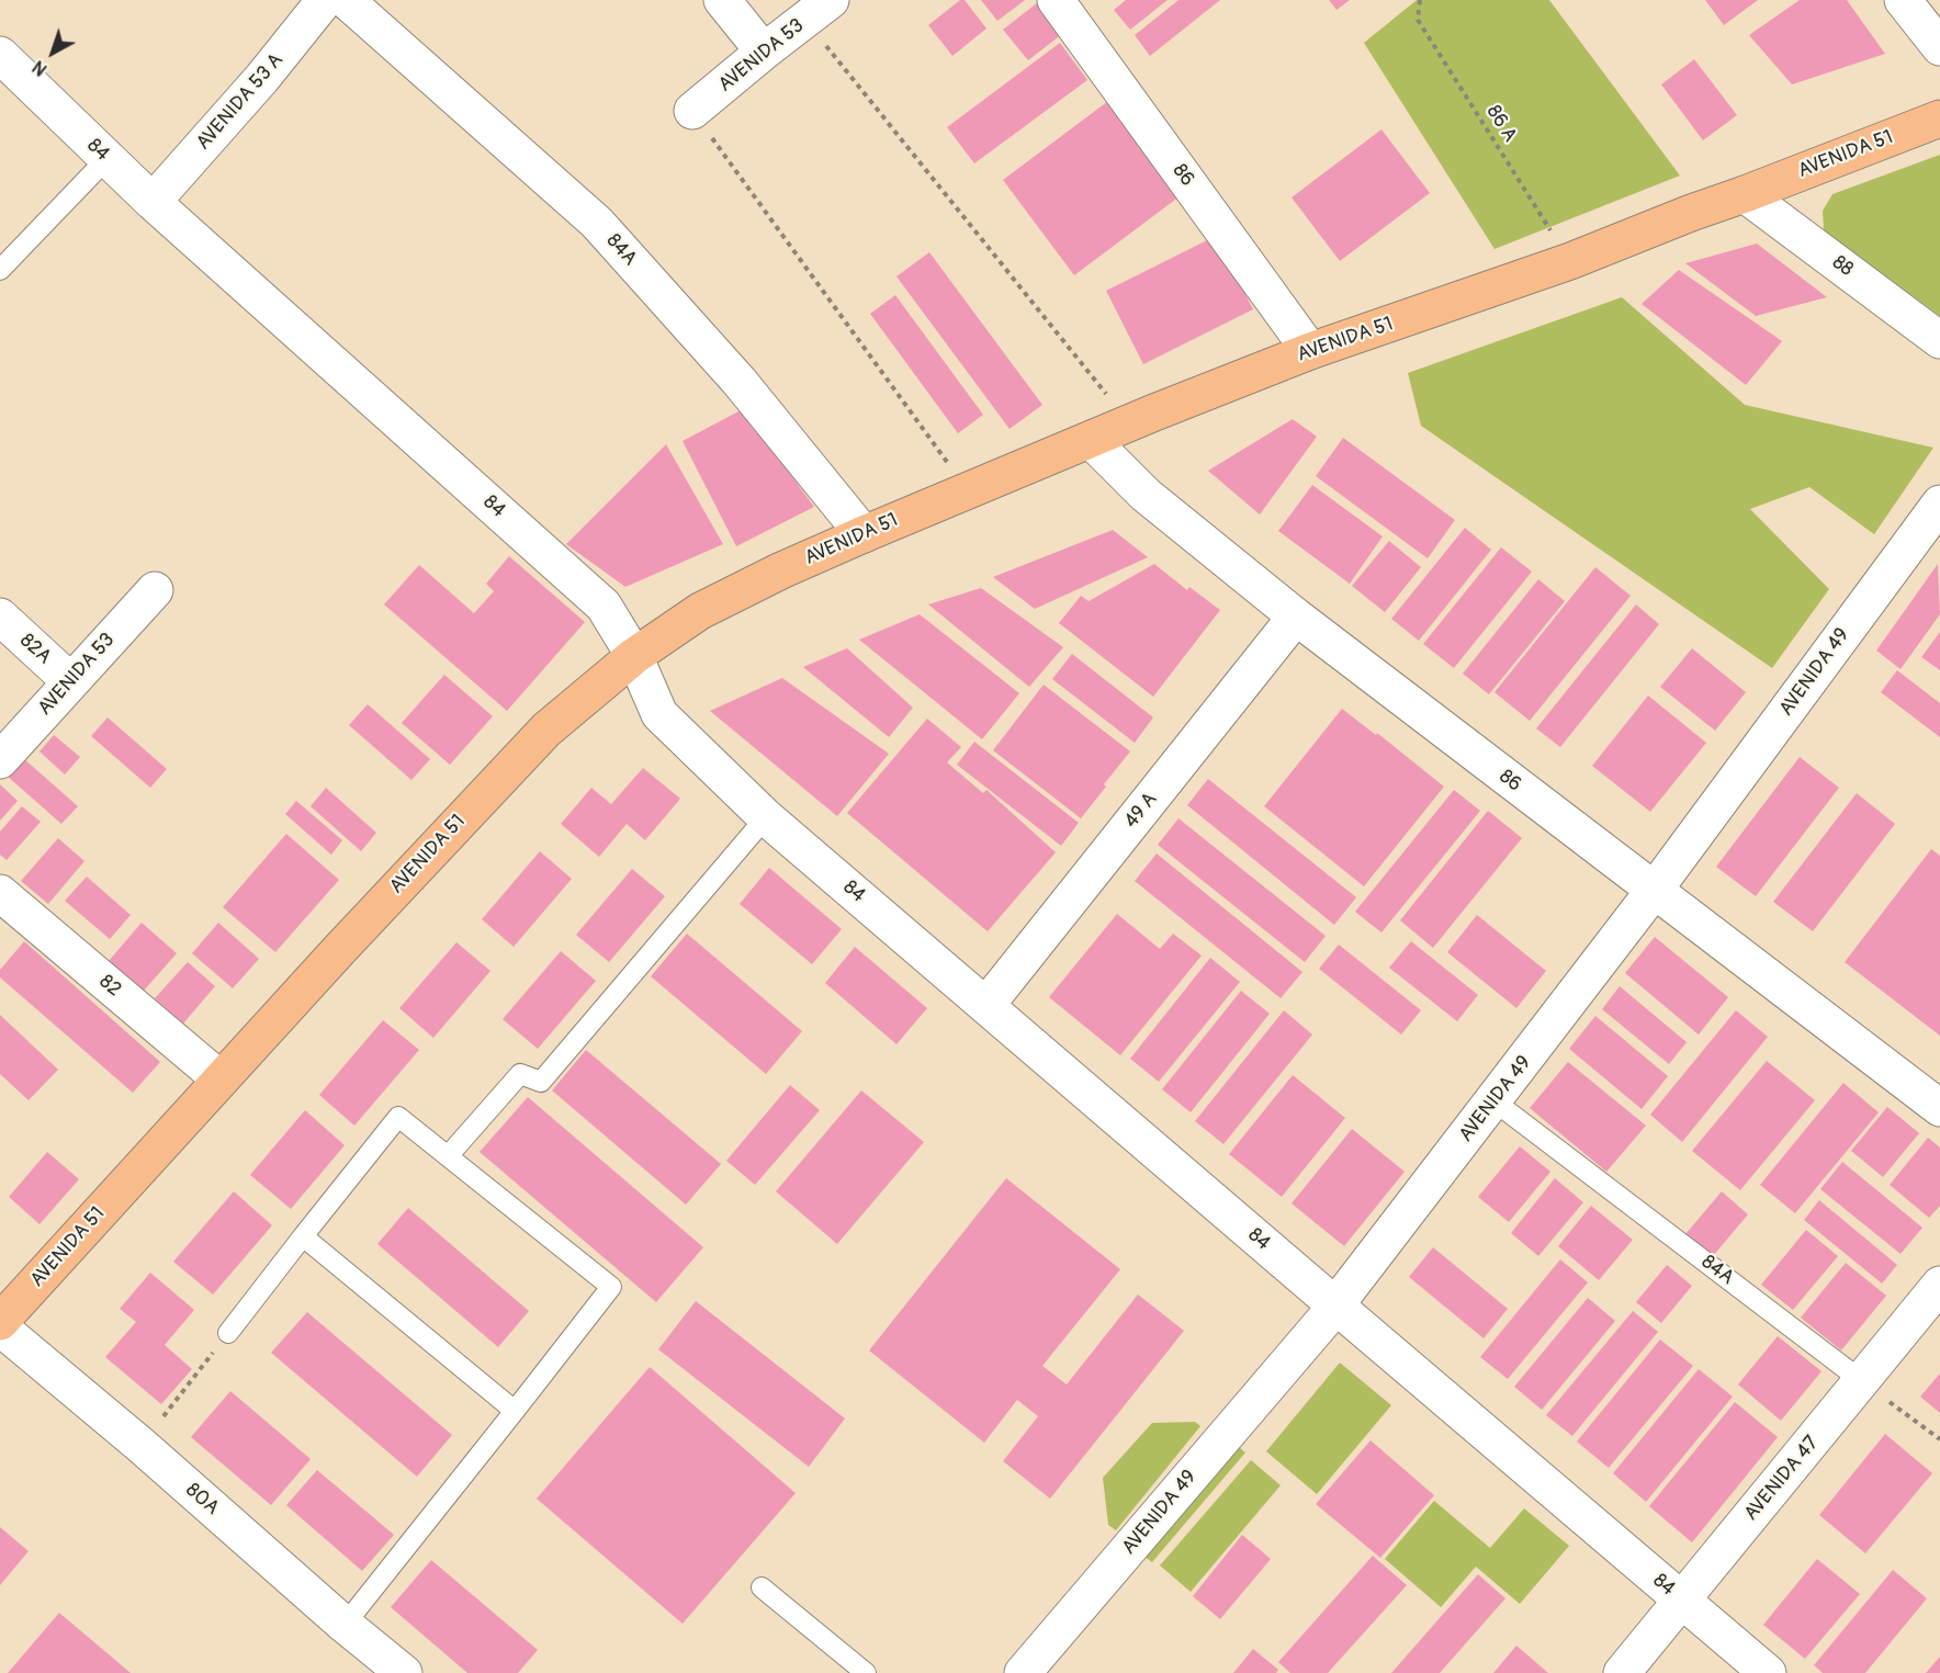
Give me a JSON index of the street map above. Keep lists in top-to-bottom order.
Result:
{
  "streets": {
    "main road": ["AVENIDA 51"],
    "street": [
      "AVENIDA 53",
      "AVENIDA 53 A",
      "84",
      "86",
      "84A",
      "88",
      "82A",
      "AVENIDA 49",
      "49 A",
      "82",
      "AVENIDA 47",
      "80A"
    ],
    "path": ["86 A"]
  },
  "crossings": [
    ["AVENIDA 53", "82A"],
    ["AVENIDA 53 A", "84"],
    ["86 A", "AVENIDA 51"],
    ["84", "AVENIDA 51"],
    ["84", "AVENIDA 49"],
    ["84", "49 A"],
    ["84", "AVENIDA 47"],
    ["AVENIDA 51", "86"],
    ["AVENIDA 51", "84A"],
    ["AVENIDA 51", "88"],
    ["AVENIDA 51", "82"],
    ["86", "AVENIDA 49"],
    ["86", "49 A"],
    ["84A", "AVENIDA 49"],
    ["84A", "AVENIDA 47"]
  ],
  "north": "bottom left"
}
